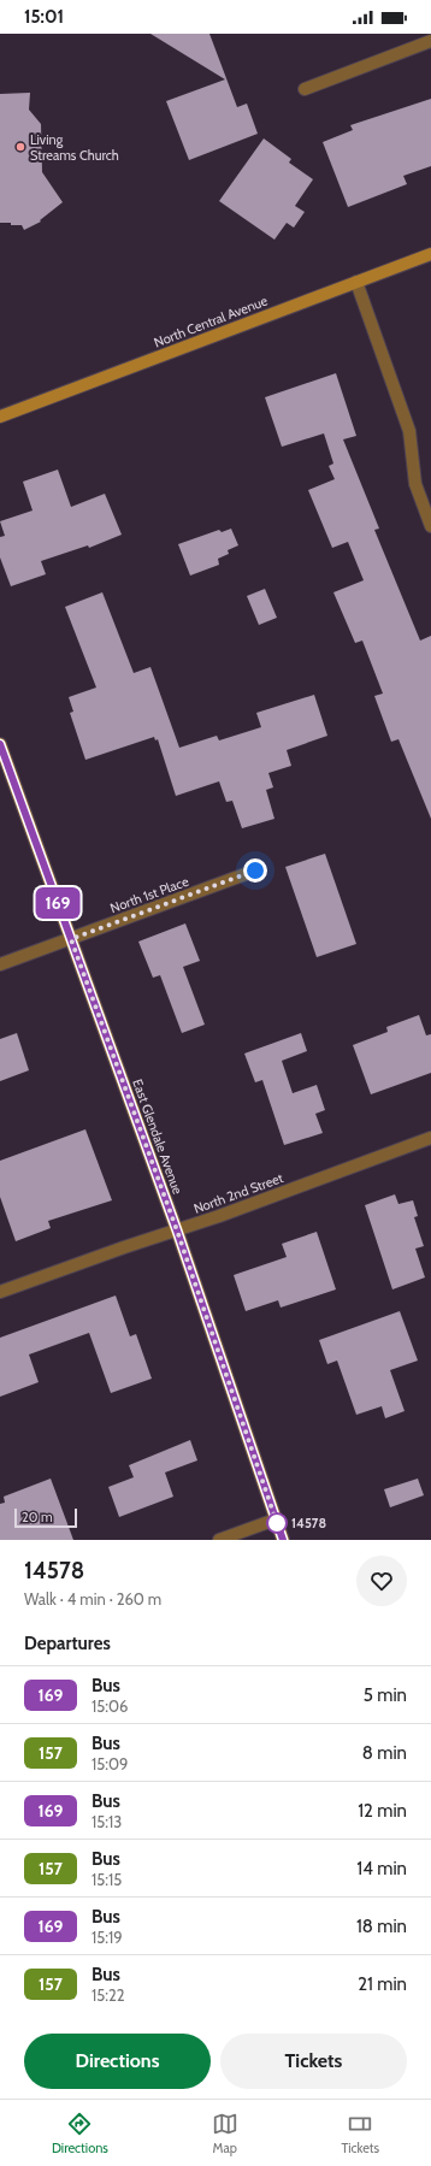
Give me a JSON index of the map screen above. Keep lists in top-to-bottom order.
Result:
{
  "streets": {
    "main road": ["North Central Avenue", "East Glendale Avenue"],
    "street": ["North 1st Place", "North 2nd Street"]
  },
  "crossings": [
    ["North 1st Place", "East Glendale Avenue"],
    ["East Glendale Avenue", "North 2nd Street"]
  ],
  "places": ["Living Streams Church", "14578"],
  "lines": ["bus line 169"],
  "scale_bar": "20 m",
  "page": {
    "status": "15:01",
    "on_map": "169",
    "scale": "20 m",
    "heading": [
      ["14578", "Walk · 4 min · 260 m"],
      "Departures"
    ],
    "list": [
      {
        "mark": "169",
        "name": "Bus",
        "note": "15:06",
        "value": "5 min"
      },
      {
        "mark": "157",
        "name": "Bus",
        "note": "15:09",
        "value": "8 min"
      },
      {
        "mark": "169",
        "name": "Bus",
        "note": "15:13",
        "value": "12 min"
      },
      {
        "mark": "157",
        "name": "Bus",
        "note": "15:15",
        "value": "14 min"
      },
      {
        "mark": "169",
        "name": "Bus",
        "note": "15:19",
        "value": "18 min"
      },
      {
        "mark": "157",
        "name": "Bus",
        "note": "15:22",
        "value": "21 min"
      }
    ],
    "buttons": ["Directions", "Tickets"],
    "tabs": ["Directions", "Map", "Tickets"]
  }
}
